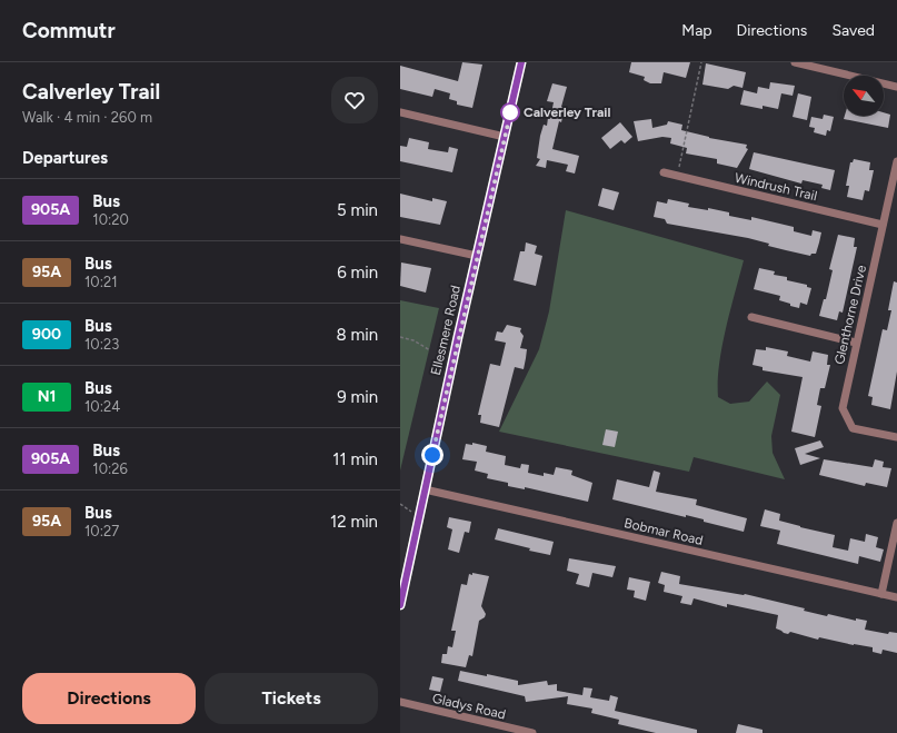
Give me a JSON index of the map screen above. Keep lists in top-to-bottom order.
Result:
{
  "streets": {
    "main road": ["Ellesmere Road"],
    "street": [
      "Windrush Trail",
      "Glenthorne Drive",
      "Bobmar Road",
      "Gladys Road"
    ]
  },
  "crossings": [
    ["Windrush Trail", "Glenthorne Drive"],
    ["Ellesmere Road", "Bobmar Road"]
  ],
  "places": ["Calverley Trail"],
  "lines": ["bus line 905A"],
  "north": "top left",
  "page": {
    "header": "Commutr",
    "nav": ["Map", "Directions", "Saved"],
    "heading": [
      ["Calverley Trail", "Walk · 4 min · 260 m"],
      "Departures"
    ],
    "list": [
      {
        "mark": "905A",
        "name": "Bus",
        "note": "10:20",
        "value": "5 min"
      },
      {
        "mark": "95A",
        "name": "Bus",
        "note": "10:21",
        "value": "6 min"
      },
      {
        "mark": "900",
        "name": "Bus",
        "note": "10:23",
        "value": "8 min"
      },
      {
        "mark": "N1",
        "name": "Bus",
        "note": "10:24",
        "value": "9 min"
      },
      {
        "mark": "905A",
        "name": "Bus",
        "note": "10:26",
        "value": "11 min"
      },
      {
        "mark": "95A",
        "name": "Bus",
        "note": "10:27",
        "value": "12 min"
      }
    ],
    "buttons": ["Directions", "Tickets"]
  }
}
